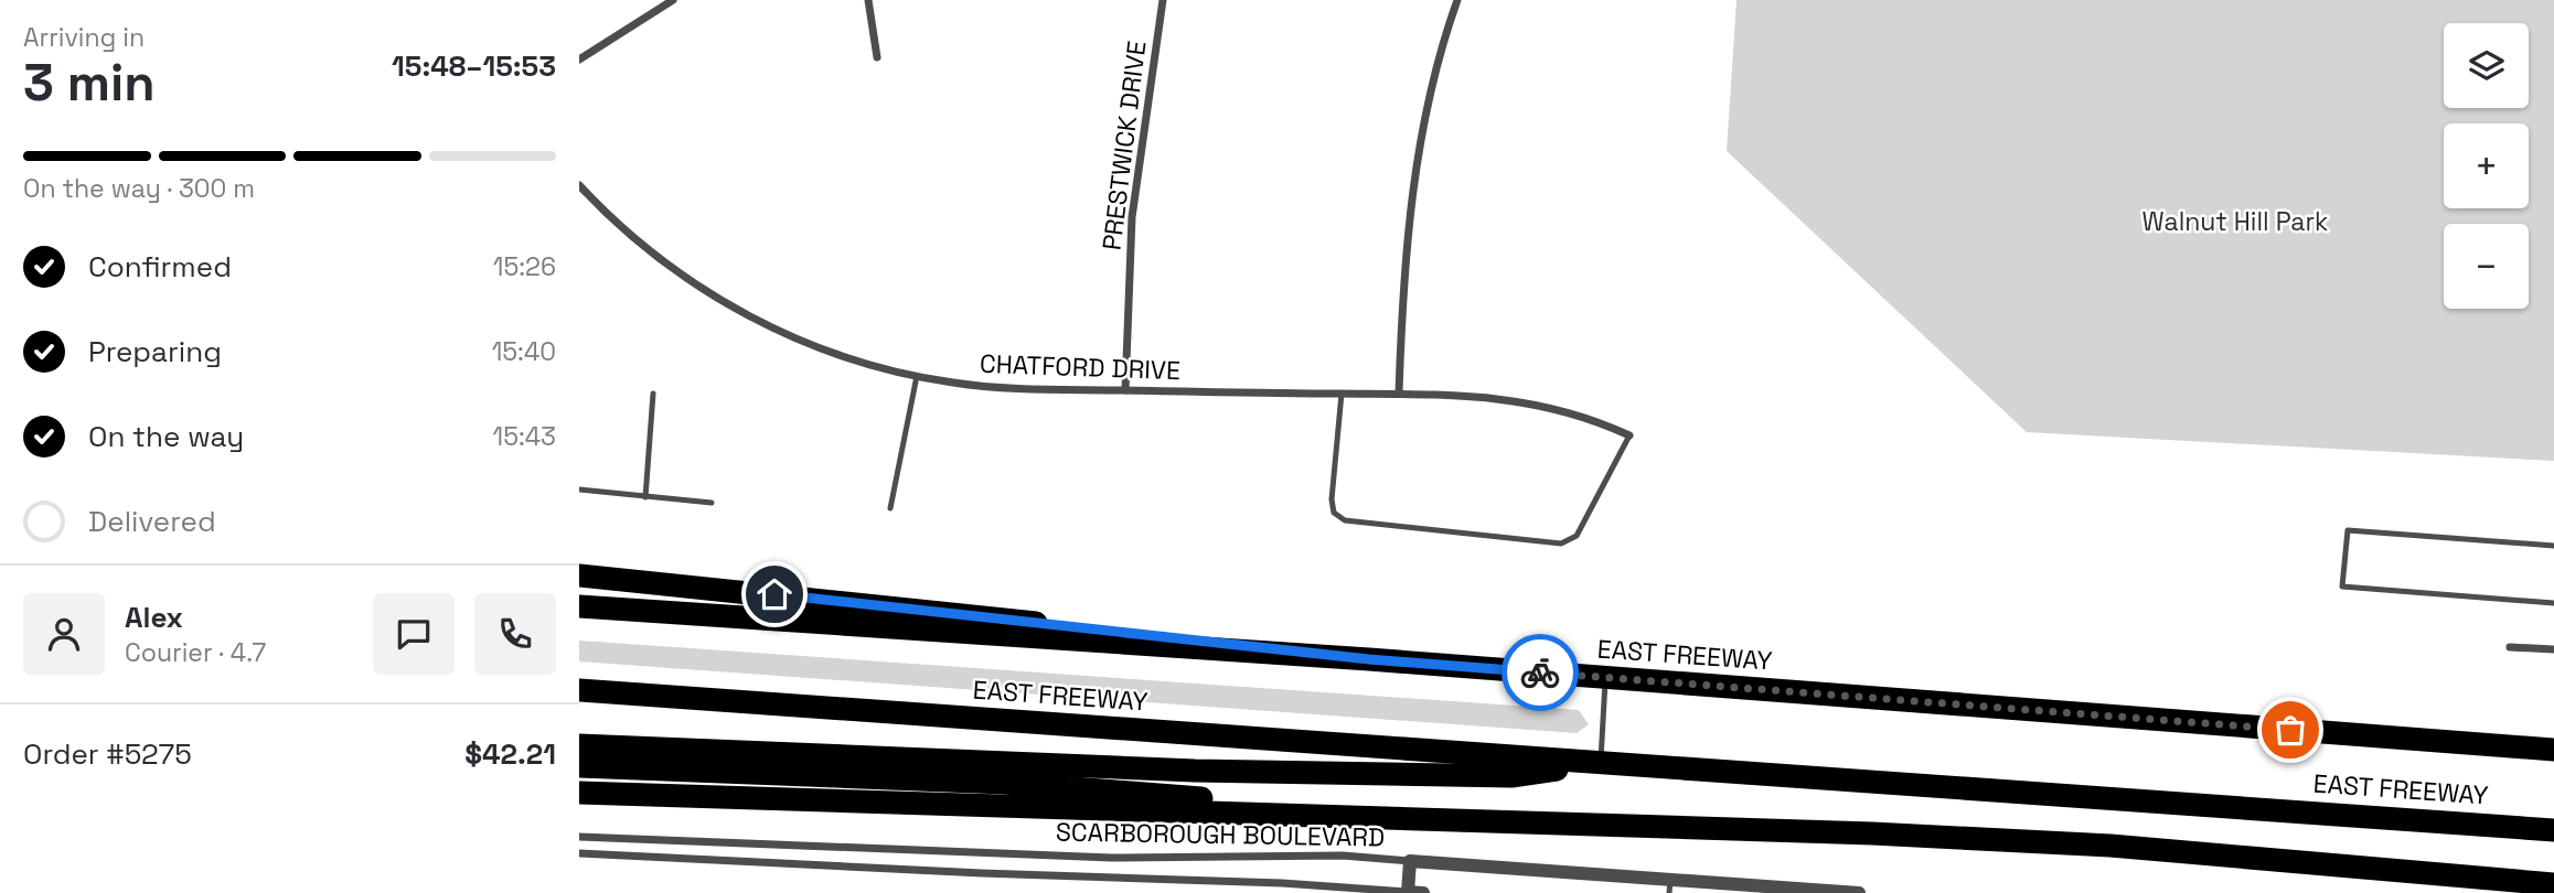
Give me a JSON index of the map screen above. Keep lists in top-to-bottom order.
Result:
{
  "streets": {
    "highway": ["EAST FREEWAY"],
    "street": ["PRESTWICK DRIVE", "CHATFORD DRIVE", "SCARBOROUGH BOULEVARD"]
  },
  "crossings": [
    ["PRESTWICK DRIVE", "CHATFORD DRIVE"]
  ],
  "parks": ["Walnut Hill Park"],
  "page": {
    "heading": ["3 min", "Arriving in", "15:48–15:53"],
    "panel": [
      "Alex",
      "Courier · 4.7",
      "Order #5275",
      "$42.21"
    ],
    "map_buttons": ["+", "−"],
    "bar": "On the way · 300 m",
    "list": [
      ["Confirmed", "15:26"],
      ["Preparing", "15:40"],
      ["On the way", "15:43"],
      "Delivered"
    ]
  }
}
